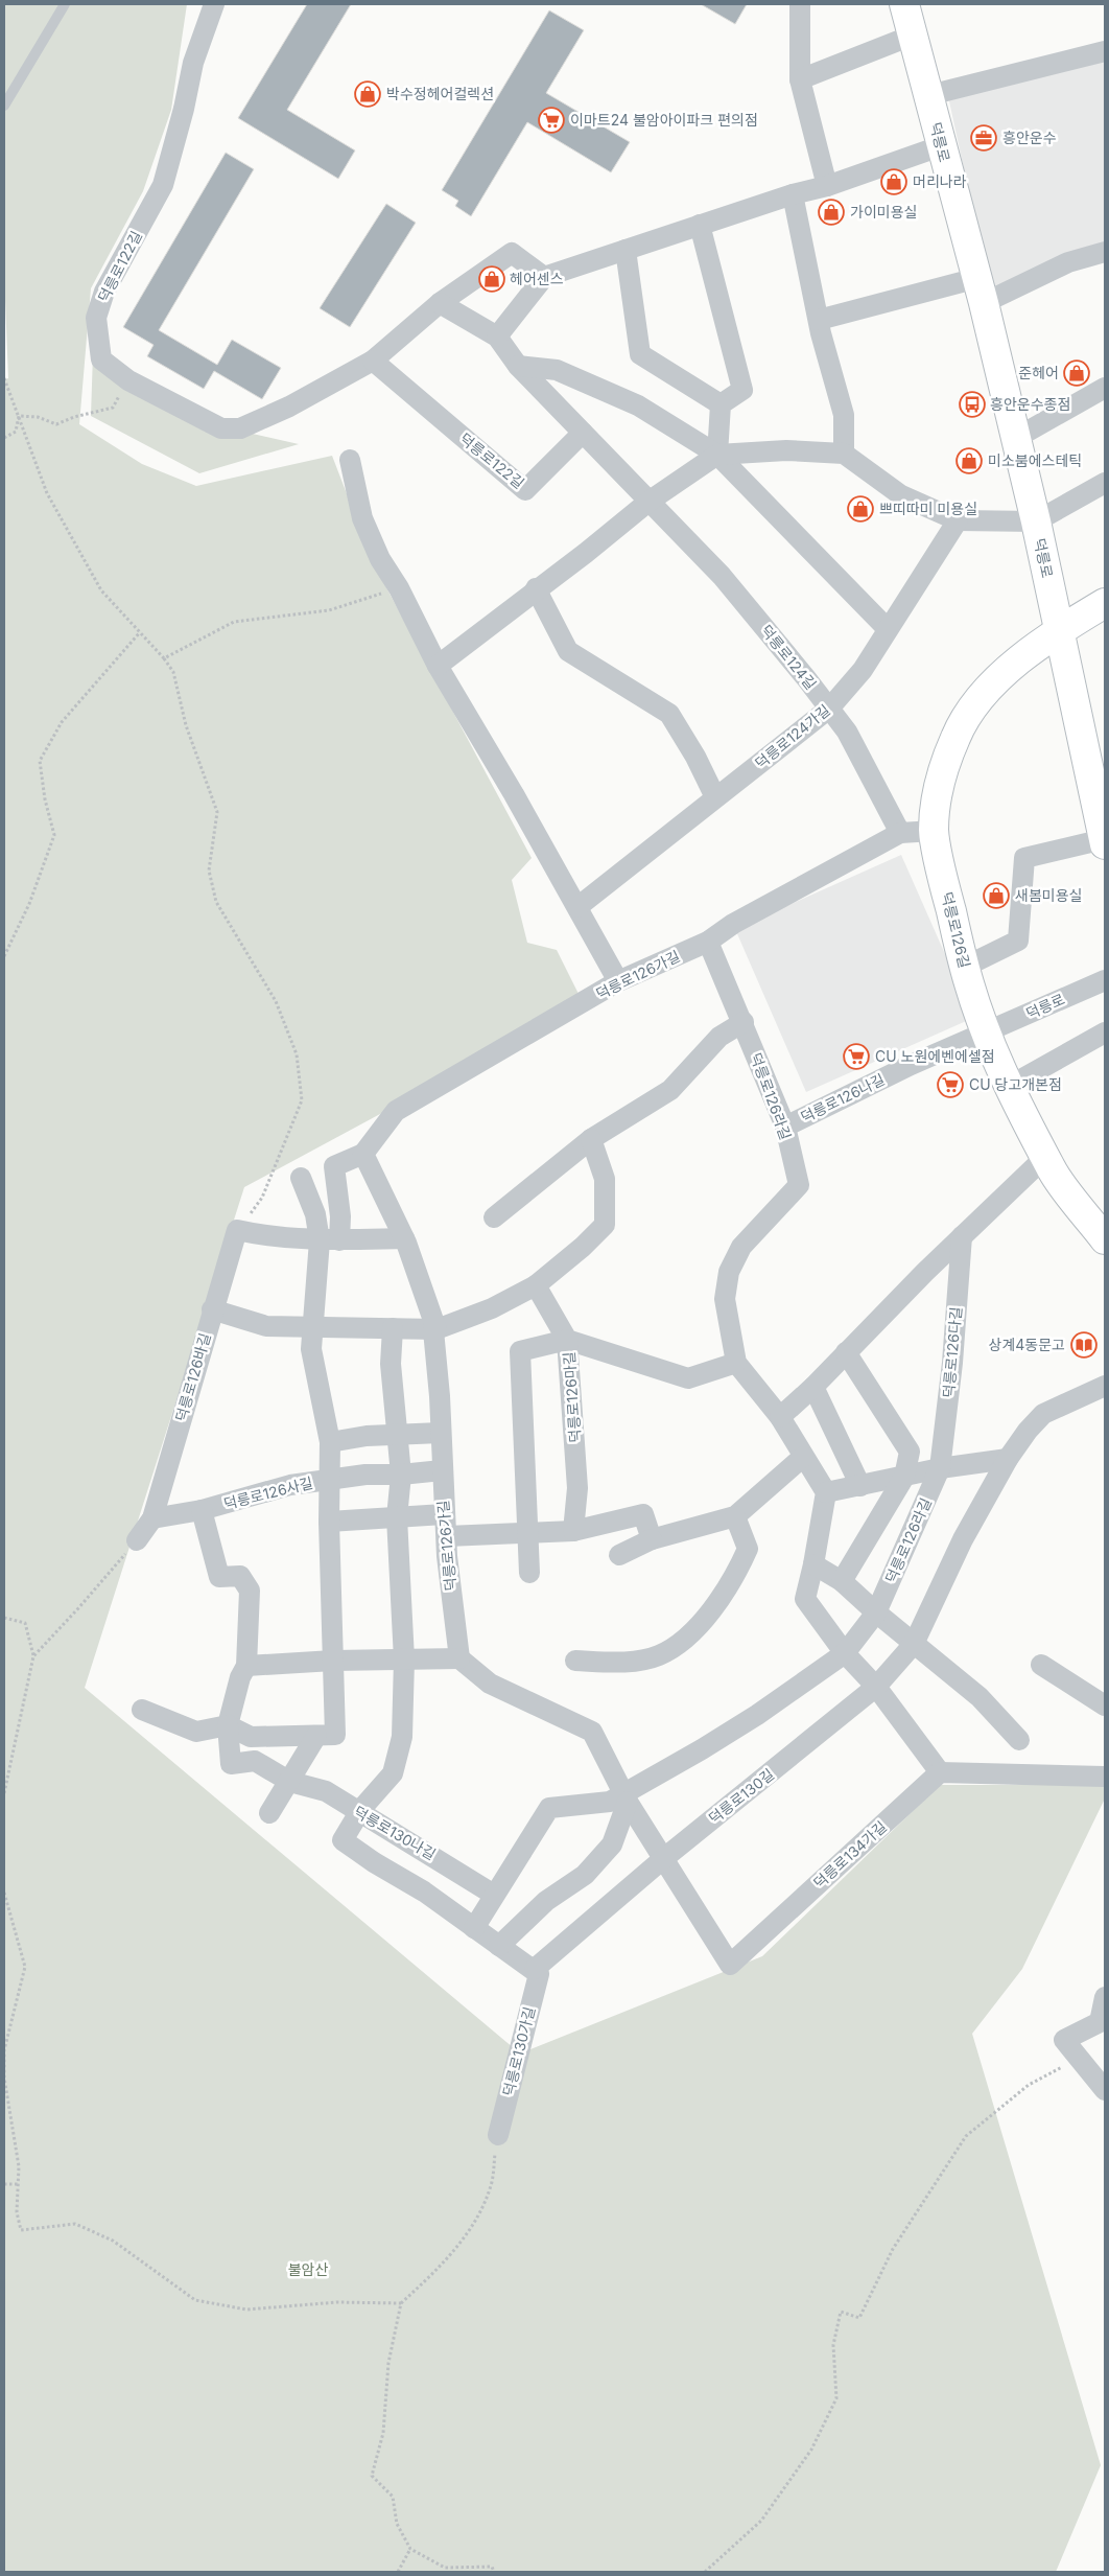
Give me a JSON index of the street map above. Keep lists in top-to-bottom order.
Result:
{
  "streets": {
    "main road": ["덕릉로", "덕릉로126길"],
    "street": [
      "덕릉로122길",
      "덕릉로124길",
      "덕릉로124가길",
      "덕릉로126가길",
      "덕릉로126라길",
      "덕릉로126나길",
      "덕릉로126다길",
      "덕릉로126바길",
      "덕릉로126마길",
      "덕릉로126사길",
      "덕릉로130길",
      "덕릉로130나길",
      "덕릉로134가길",
      "덕릉로130가길"
    ]
  },
  "crossings": [
    ["덕릉로", "덕릉로126길"],
    ["덕릉로", "덕릉로126나길"],
    ["덕릉로122길", "덕릉로124길"],
    ["덕릉로124길", "덕릉로124가길"],
    ["덕릉로124길", "덕릉로126가길"],
    ["덕릉로126길", "덕릉로126가길"],
    ["덕릉로126길", "덕릉로126나길"],
    ["덕릉로126가길", "덕릉로126라길"],
    ["덕릉로126가길", "덕릉로126사길"],
    ["덕릉로126라길", "덕릉로126나길"],
    ["덕릉로126라길", "덕릉로126다길"],
    ["덕릉로126바길", "덕릉로126사길"],
    ["덕릉로130길", "덕릉로134가길"]
  ],
  "parks": ["불암산"],
  "places": {
    "shop": [
      "박수정헤어컬렉션",
      "머리나라",
      "가이미용실",
      "헤어센스",
      "준헤어",
      "미소붐에스테틱",
      "쁘띠따미 미용실",
      "새봄미용실"
    ],
    "supermarket": ["이마트24 불암아이파크 편의점", "CU 노원에벤에셀점", "CU 당고개본점"],
    "office": ["흥안운수"],
    "bus stop": ["흥안운수종점"],
    "library": ["상계4동문고"]
  }
}
